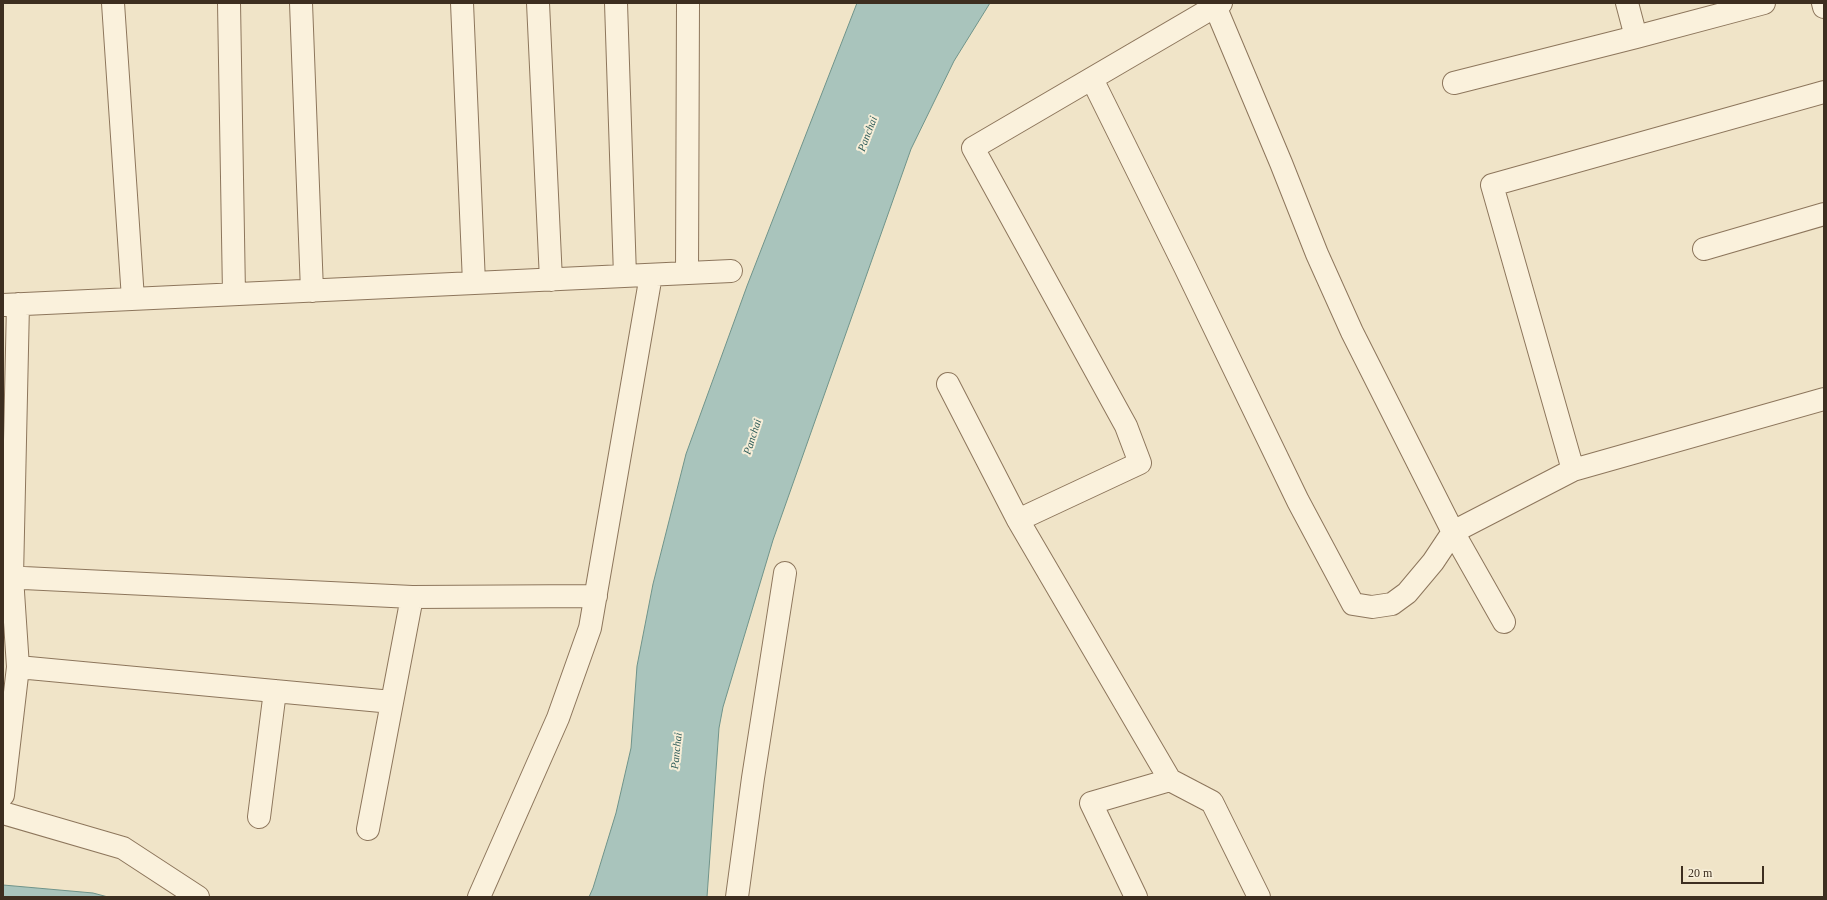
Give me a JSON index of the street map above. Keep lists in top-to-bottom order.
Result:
{
  "water": ["Panchai"],
  "scale_bar": "20 m"
}
